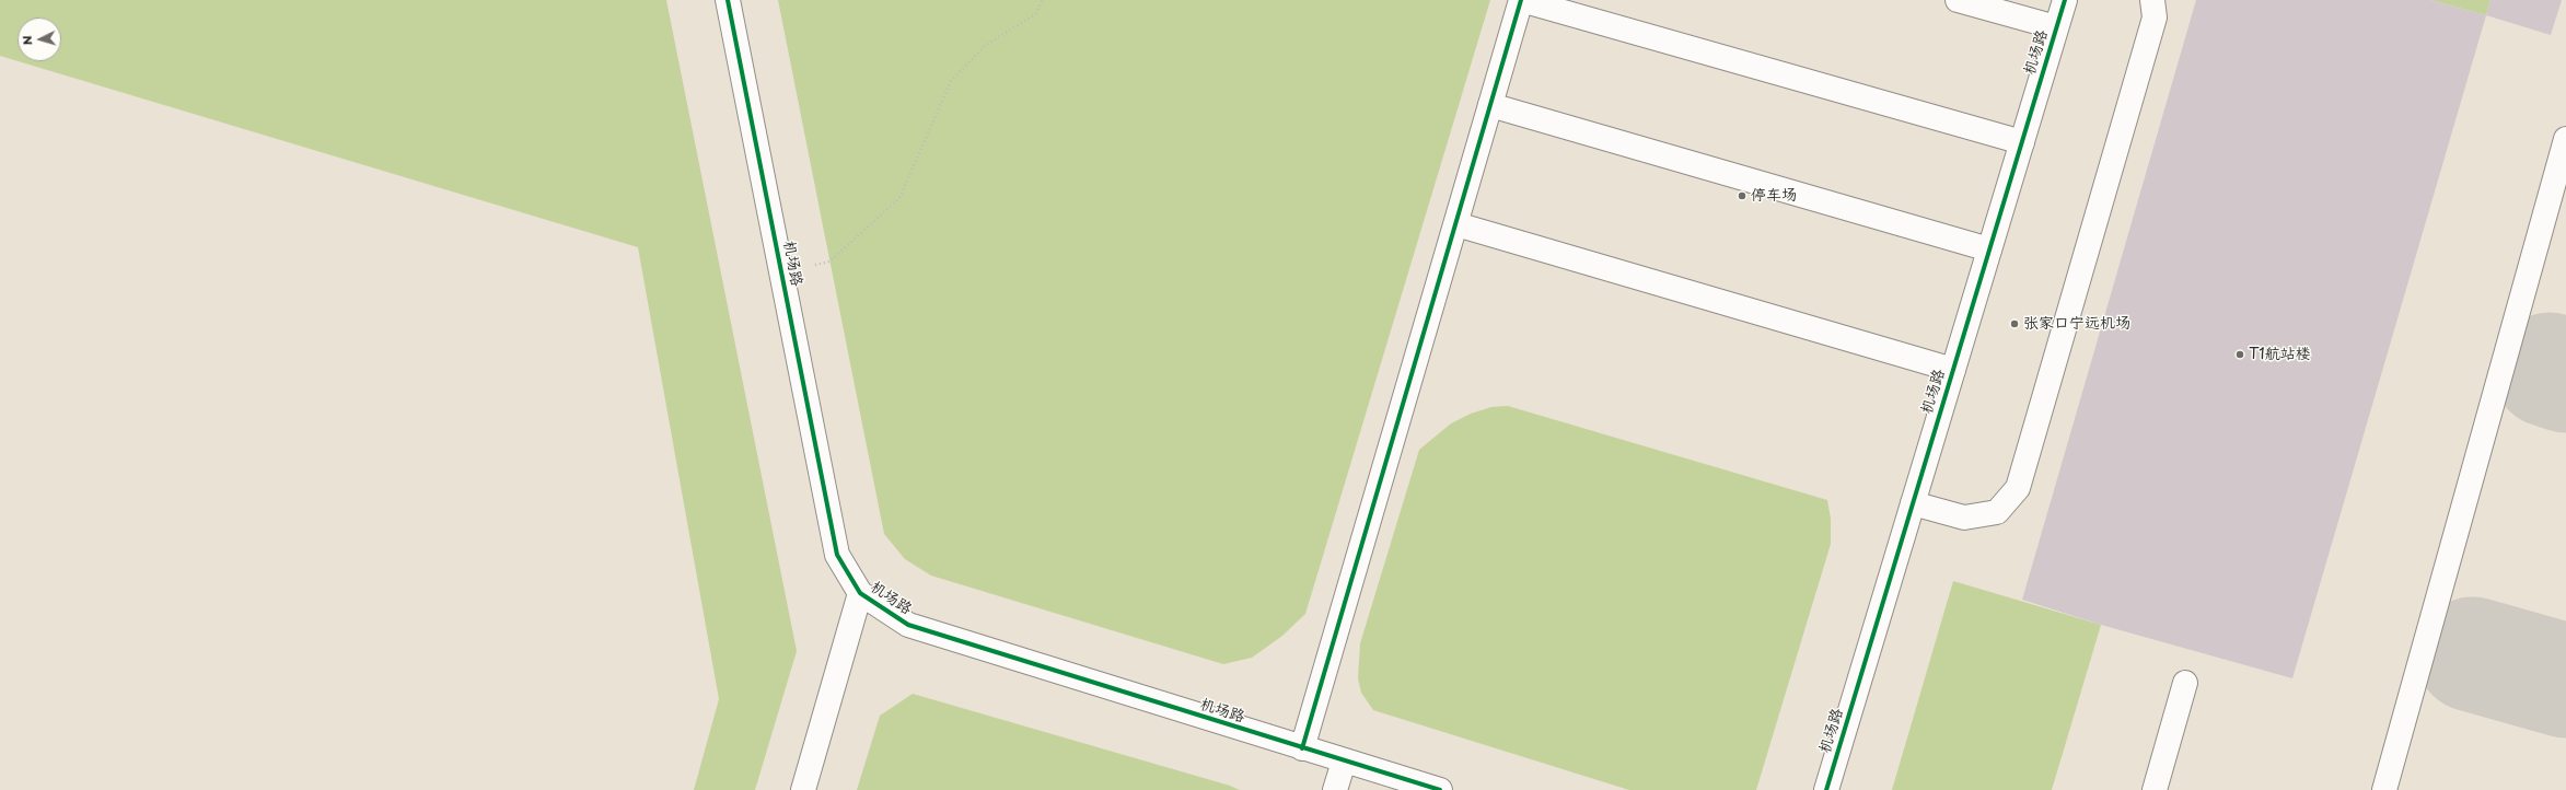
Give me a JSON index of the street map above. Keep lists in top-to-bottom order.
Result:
{
  "streets": {
    "street": ["机场路"]
  },
  "places": ["停车场", "张家口宁远机场", "T1航站楼"],
  "north": "left"
}
